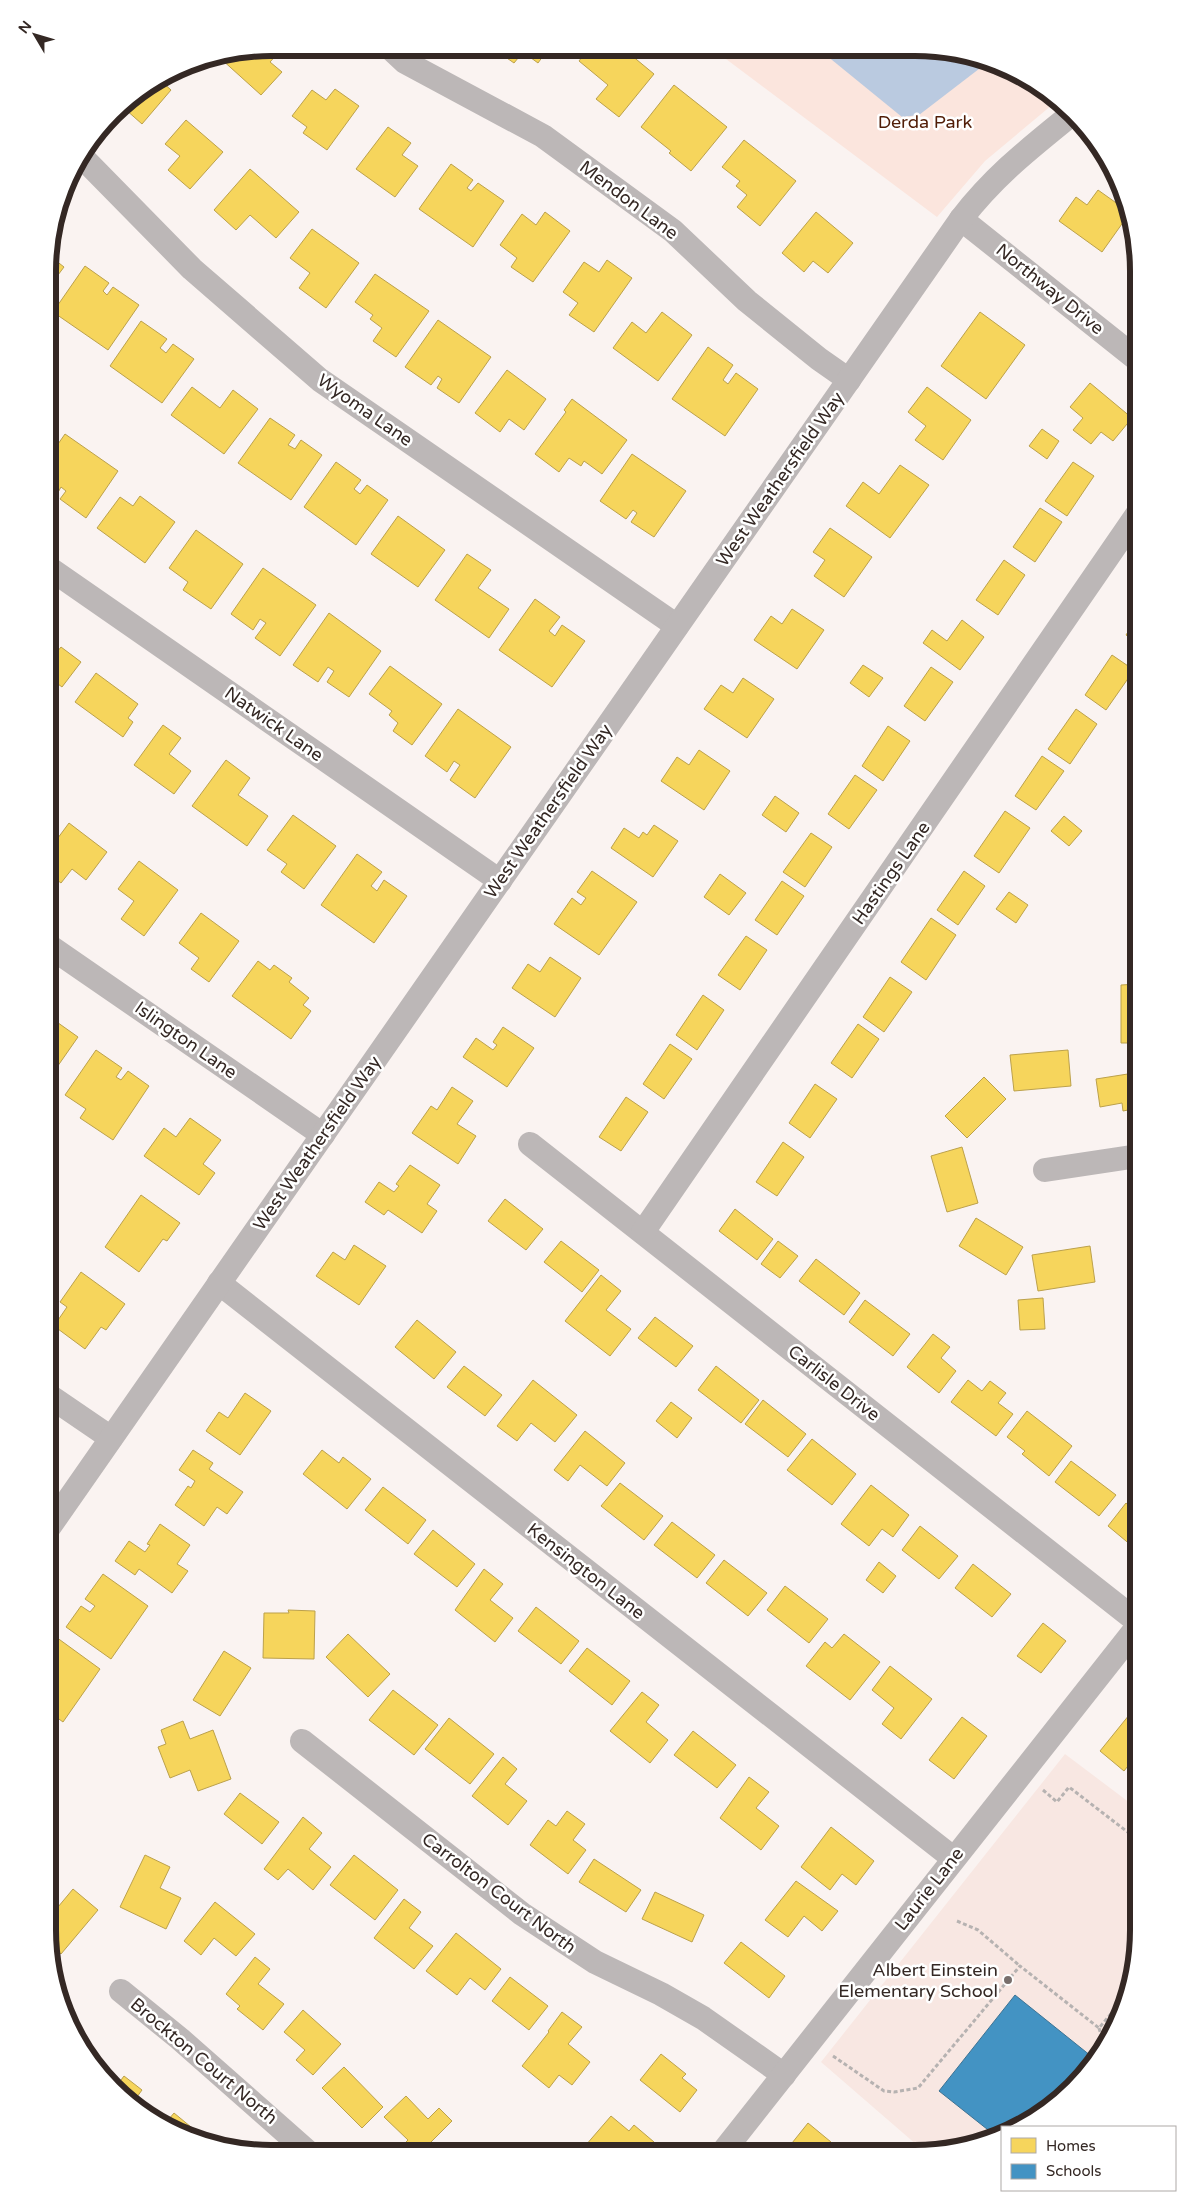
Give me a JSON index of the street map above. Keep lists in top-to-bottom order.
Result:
{
  "streets": {
    "street": [
      "Mendon Lane",
      "Northway Drive",
      "Wyoma Lane",
      "West Weathersfield Way",
      "Natwick Lane",
      "Hastings Lane",
      "Islington Lane",
      "Carlisle Drive",
      "Kensington Lane",
      "Laurie Lane",
      "Carrolton Court North",
      "Brockton Court North"
    ]
  },
  "crossings": [
    ["Mendon Lane", "West Weathersfield Way"],
    ["Northway Drive", "West Weathersfield Way"],
    ["Wyoma Lane", "West Weathersfield Way"],
    ["West Weathersfield Way", "Natwick Lane"],
    ["West Weathersfield Way", "Islington Lane"],
    ["West Weathersfield Way", "Kensington Lane"],
    ["Hastings Lane", "Carlisle Drive"],
    ["Kensington Lane", "Laurie Lane"],
    ["Laurie Lane", "Carrolton Court North"]
  ],
  "parks": ["Derda Park"],
  "places": ["Albert Einstein Elementary School"],
  "legend": ["Homes", "Schools"],
  "north": "top left"
}
